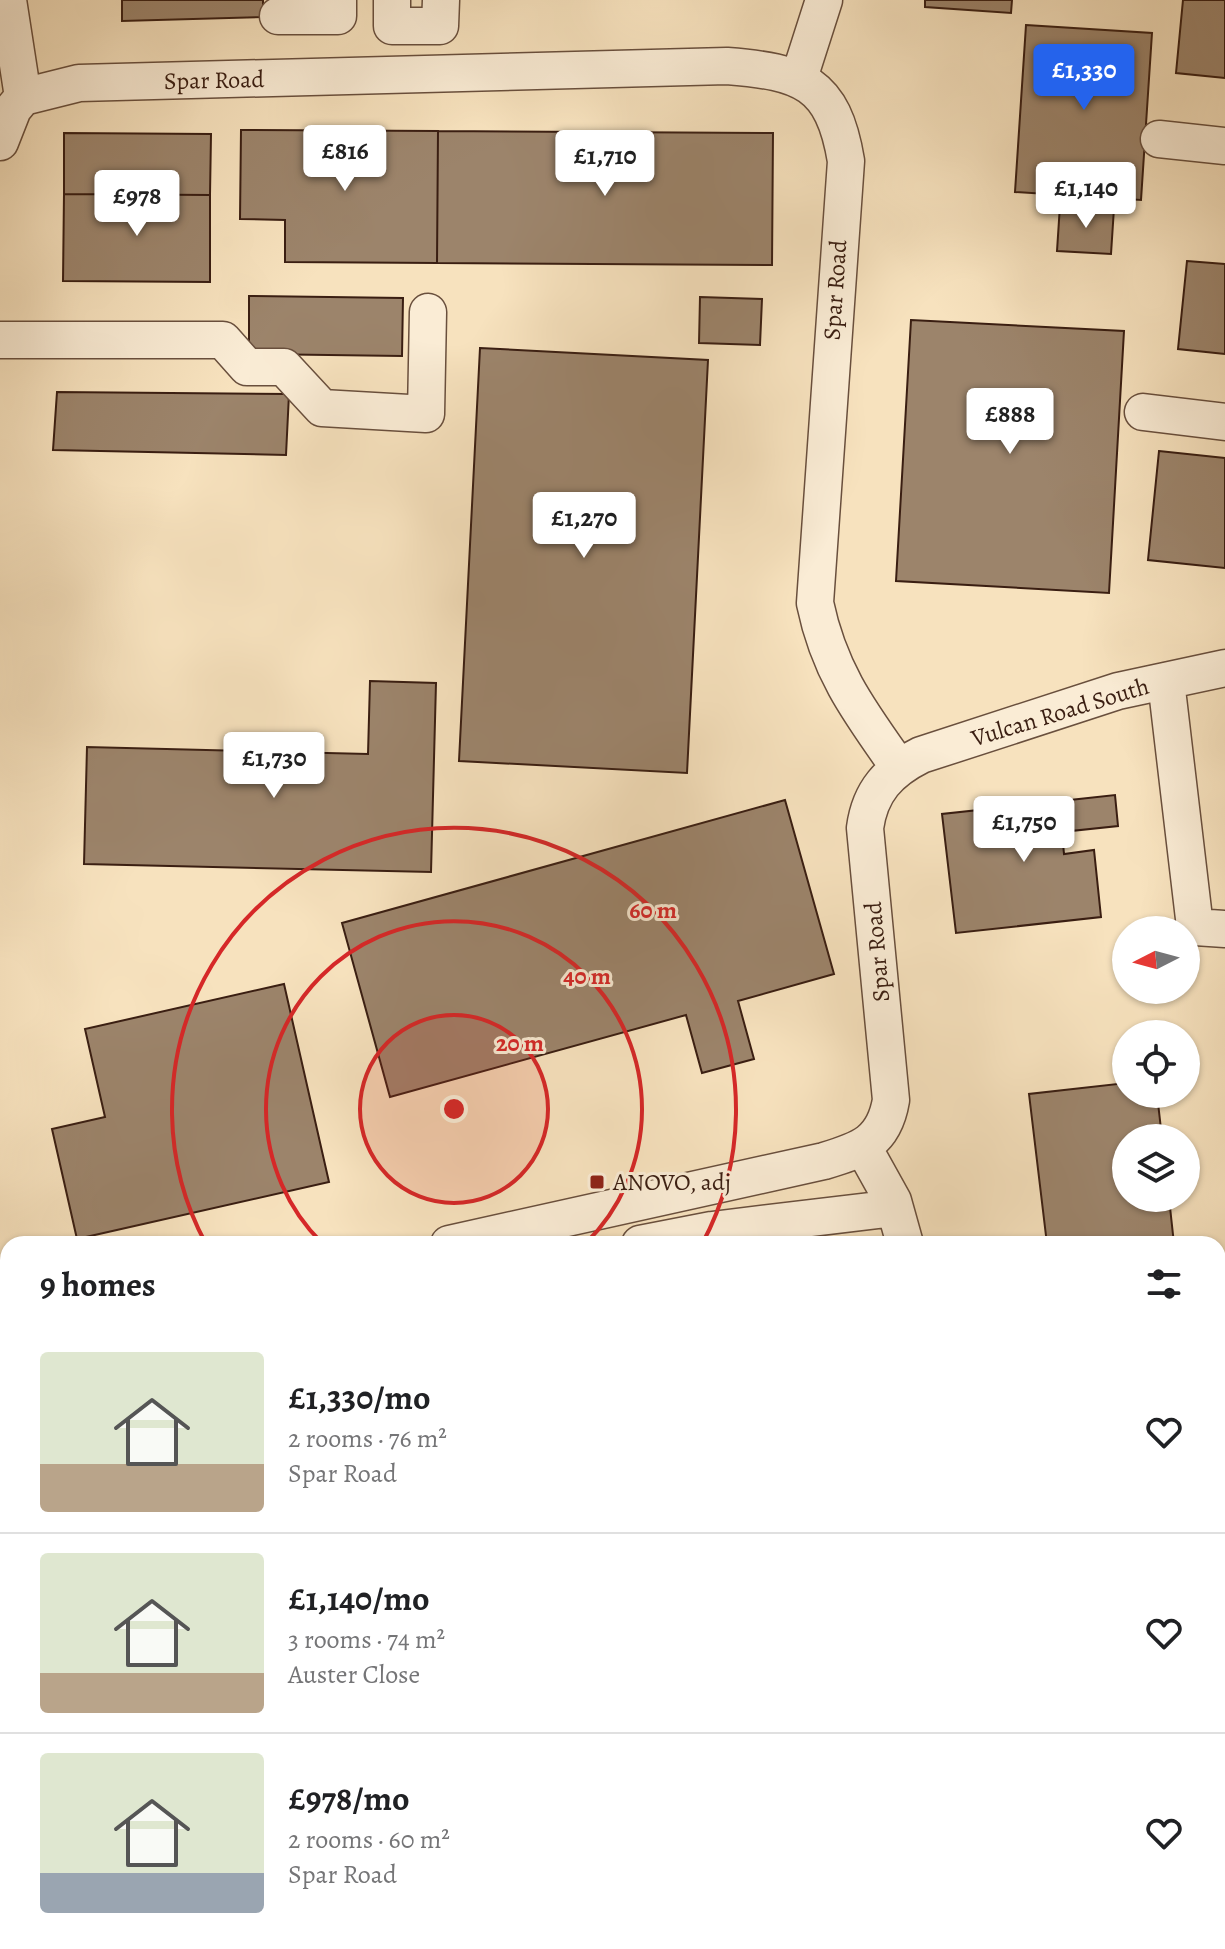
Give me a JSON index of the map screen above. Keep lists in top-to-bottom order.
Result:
{
  "streets": {
    "street": ["Spar Road", "Vulcan Road South"]
  },
  "crossings": [
    ["Spar Road", "Vulcan Road South"]
  ],
  "places": {
    "transit": ["ANOVO, adj"]
  },
  "north": "left",
  "page": {
    "price": [
      "£1,330",
      "£816",
      "£1,710",
      "£1,140",
      "£978",
      "£888",
      "£1,270",
      "£1,730",
      "£1,750"
    ],
    "heading": "9 homes",
    "list": [
      {
        "name": "£1,330/mo",
        "note": "2 rooms · 76 m² · Spar Road"
      },
      {
        "name": "£1,140/mo",
        "note": "3 rooms · 74 m² · Auster Close"
      },
      {
        "name": "£978/mo",
        "note": "2 rooms · 60 m² · Spar Road"
      }
    ]
  },
  "rings": ["60 m", "40 m", "20 m"]
}
